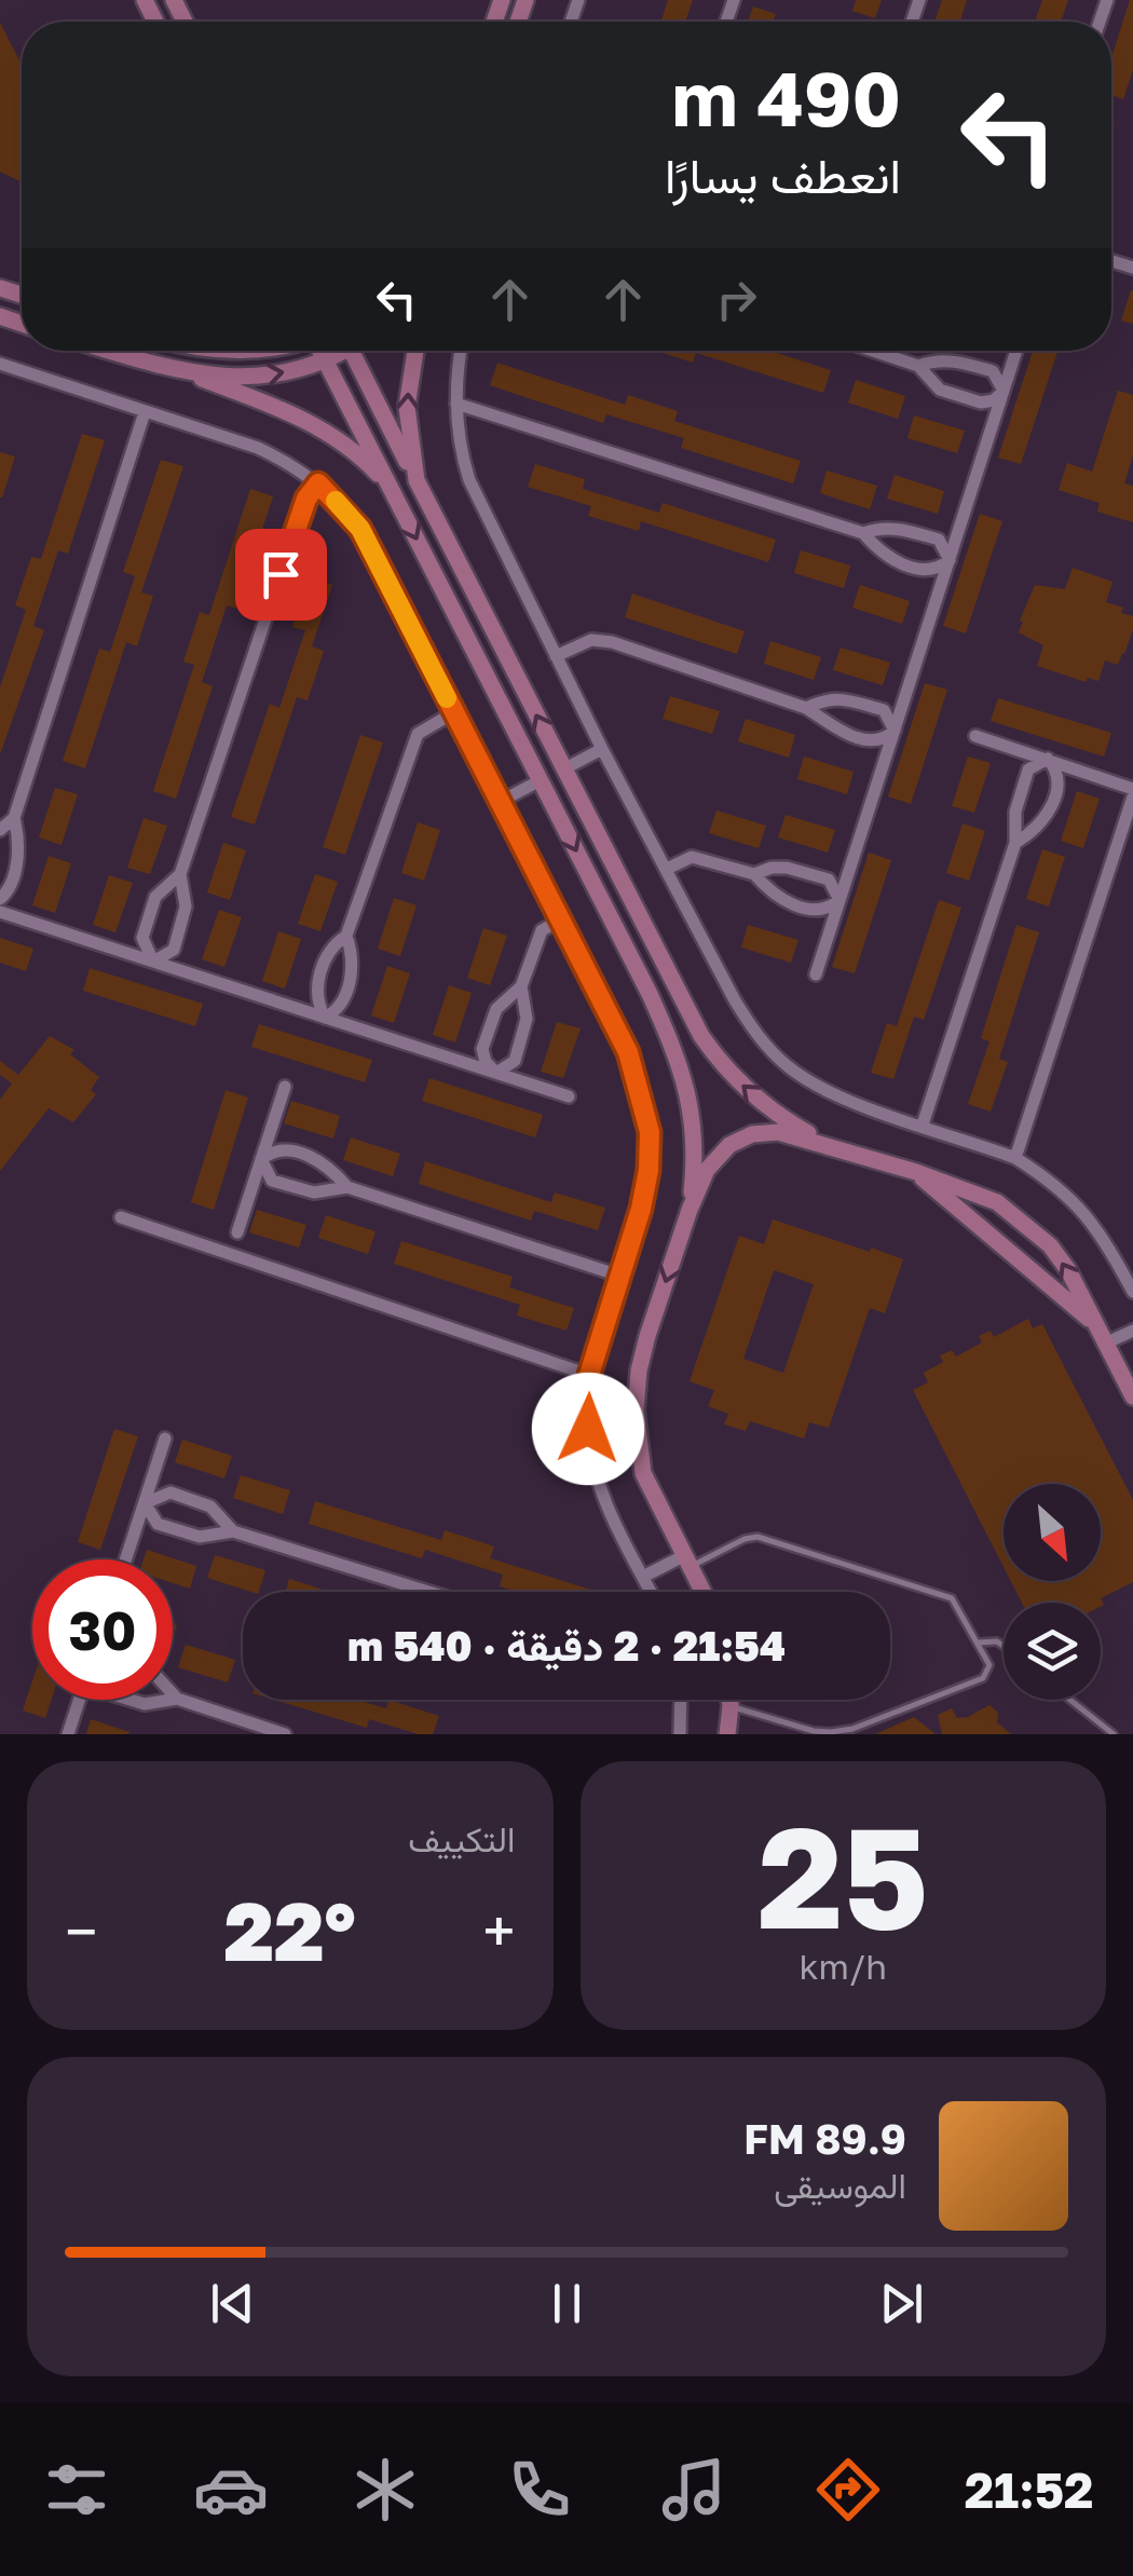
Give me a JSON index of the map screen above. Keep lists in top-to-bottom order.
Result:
{
  "north": "bottom right",
  "page": {
    "turn": ["490 m", "انعطف يسارًا"],
    "limit": "30",
    "trip": "21:54 · 2 دقيقة · 540 m",
    "tile": [
      ["25", "km/h"],
      "التكييف"
    ],
    "heat": ["−", "22°", "+"],
    "song": ["89.9 FM", "الموسيقى"],
    "tabs": "21:52"
  }
}
